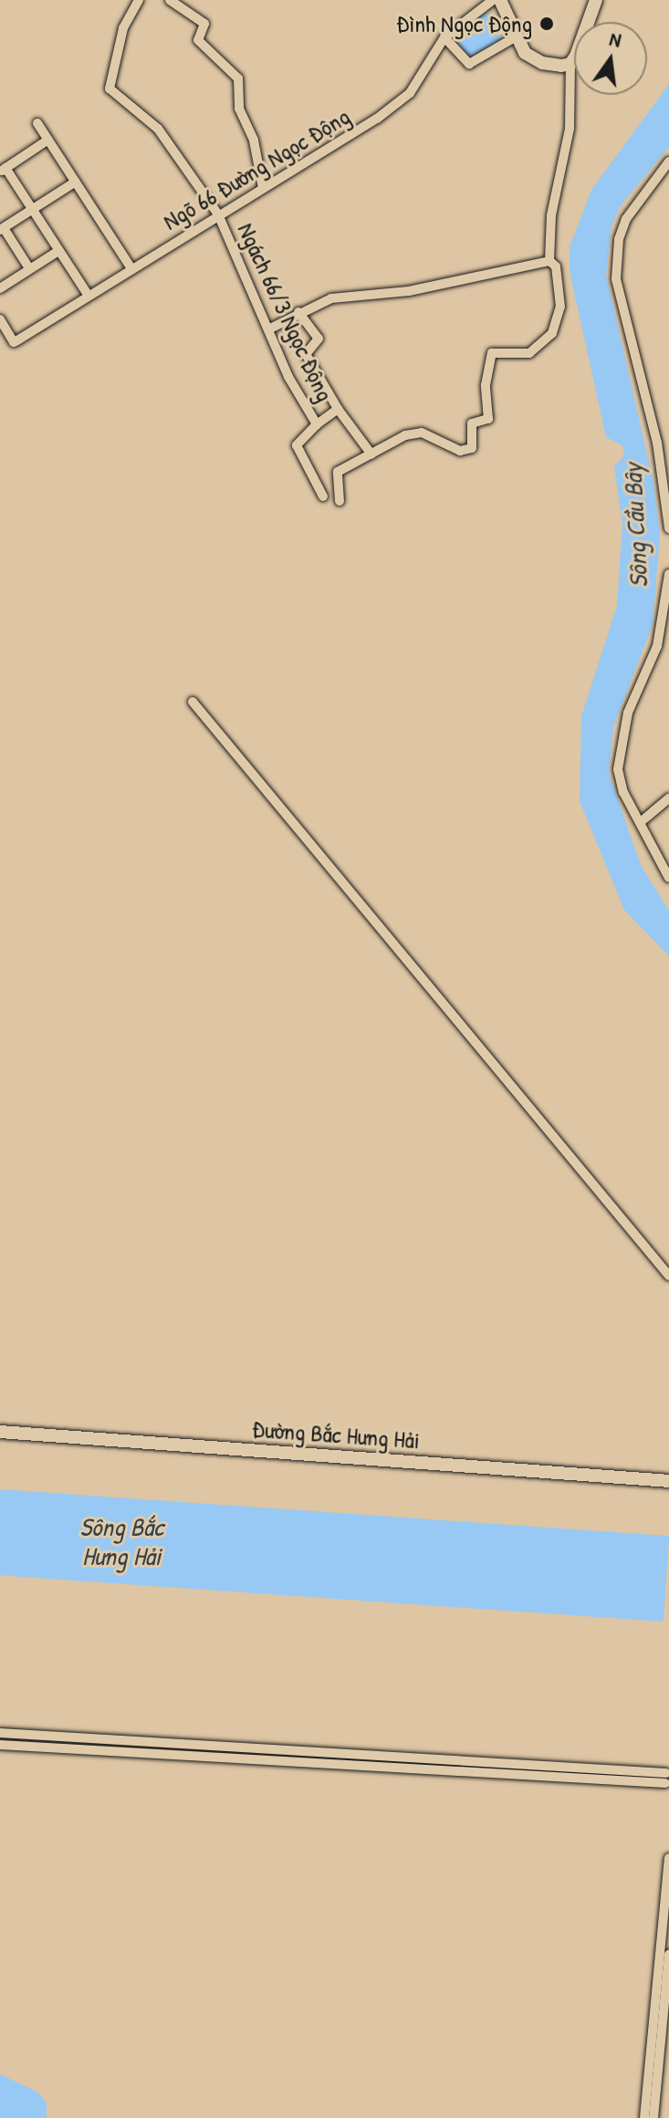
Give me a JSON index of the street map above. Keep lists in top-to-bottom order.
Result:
{
  "streets": {
    "street": ["Ngõ 66 Đường Ngọc Động", "Ngách 66/3 Ngọc Động", "Đường Bắc Hưng Hải"]
  },
  "crossings": [
    ["Ngõ 66 Đường Ngọc Động", "Ngách 66/3 Ngọc Động"]
  ],
  "water": ["Sông Cầu Bây", "Sông Bắc Hưng Hải"],
  "places": ["Đình Ngọc Động"],
  "north": "top"
}
